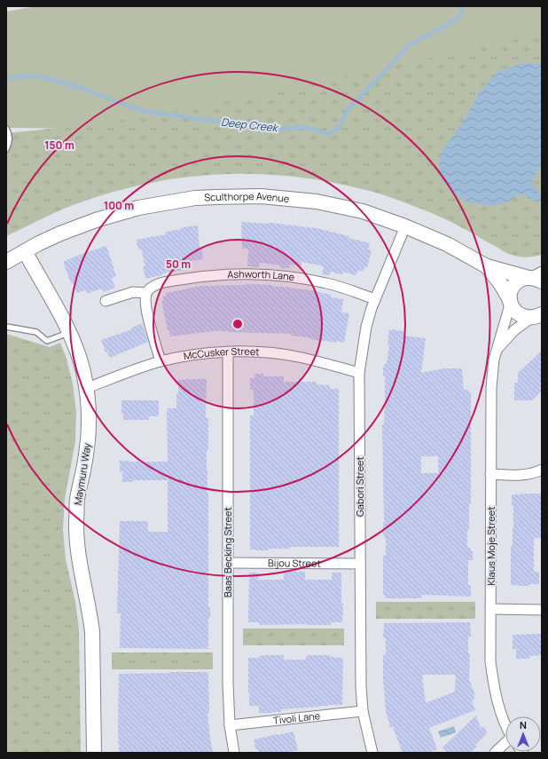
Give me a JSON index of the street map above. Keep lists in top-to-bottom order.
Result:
{
  "streets": {
    "street": [
      "Sculthorpe Avenue",
      "Ashworth Lane",
      "McCusker Street",
      "Maymuru Way",
      "Gabori Street",
      "Klaus Moje Street",
      "Baas Becking Street",
      "Bijou Street",
      "Tivoli Lane"
    ]
  },
  "crossings": [
    ["Sculthorpe Avenue", "Maymuru Way"],
    ["Sculthorpe Avenue", "Gabori Street"],
    ["Sculthorpe Avenue", "Klaus Moje Street"],
    ["Ashworth Lane", "Gabori Street"],
    ["McCusker Street", "Maymuru Way"],
    ["McCusker Street", "Gabori Street"],
    ["McCusker Street", "Baas Becking Street"],
    ["Gabori Street", "Bijou Street"],
    ["Gabori Street", "Tivoli Lane"],
    ["Baas Becking Street", "Bijou Street"],
    ["Baas Becking Street", "Tivoli Lane"]
  ],
  "water": ["Deep Creek"],
  "north": "top",
  "rings": ["150 m", "100 m", "50 m"]
}
